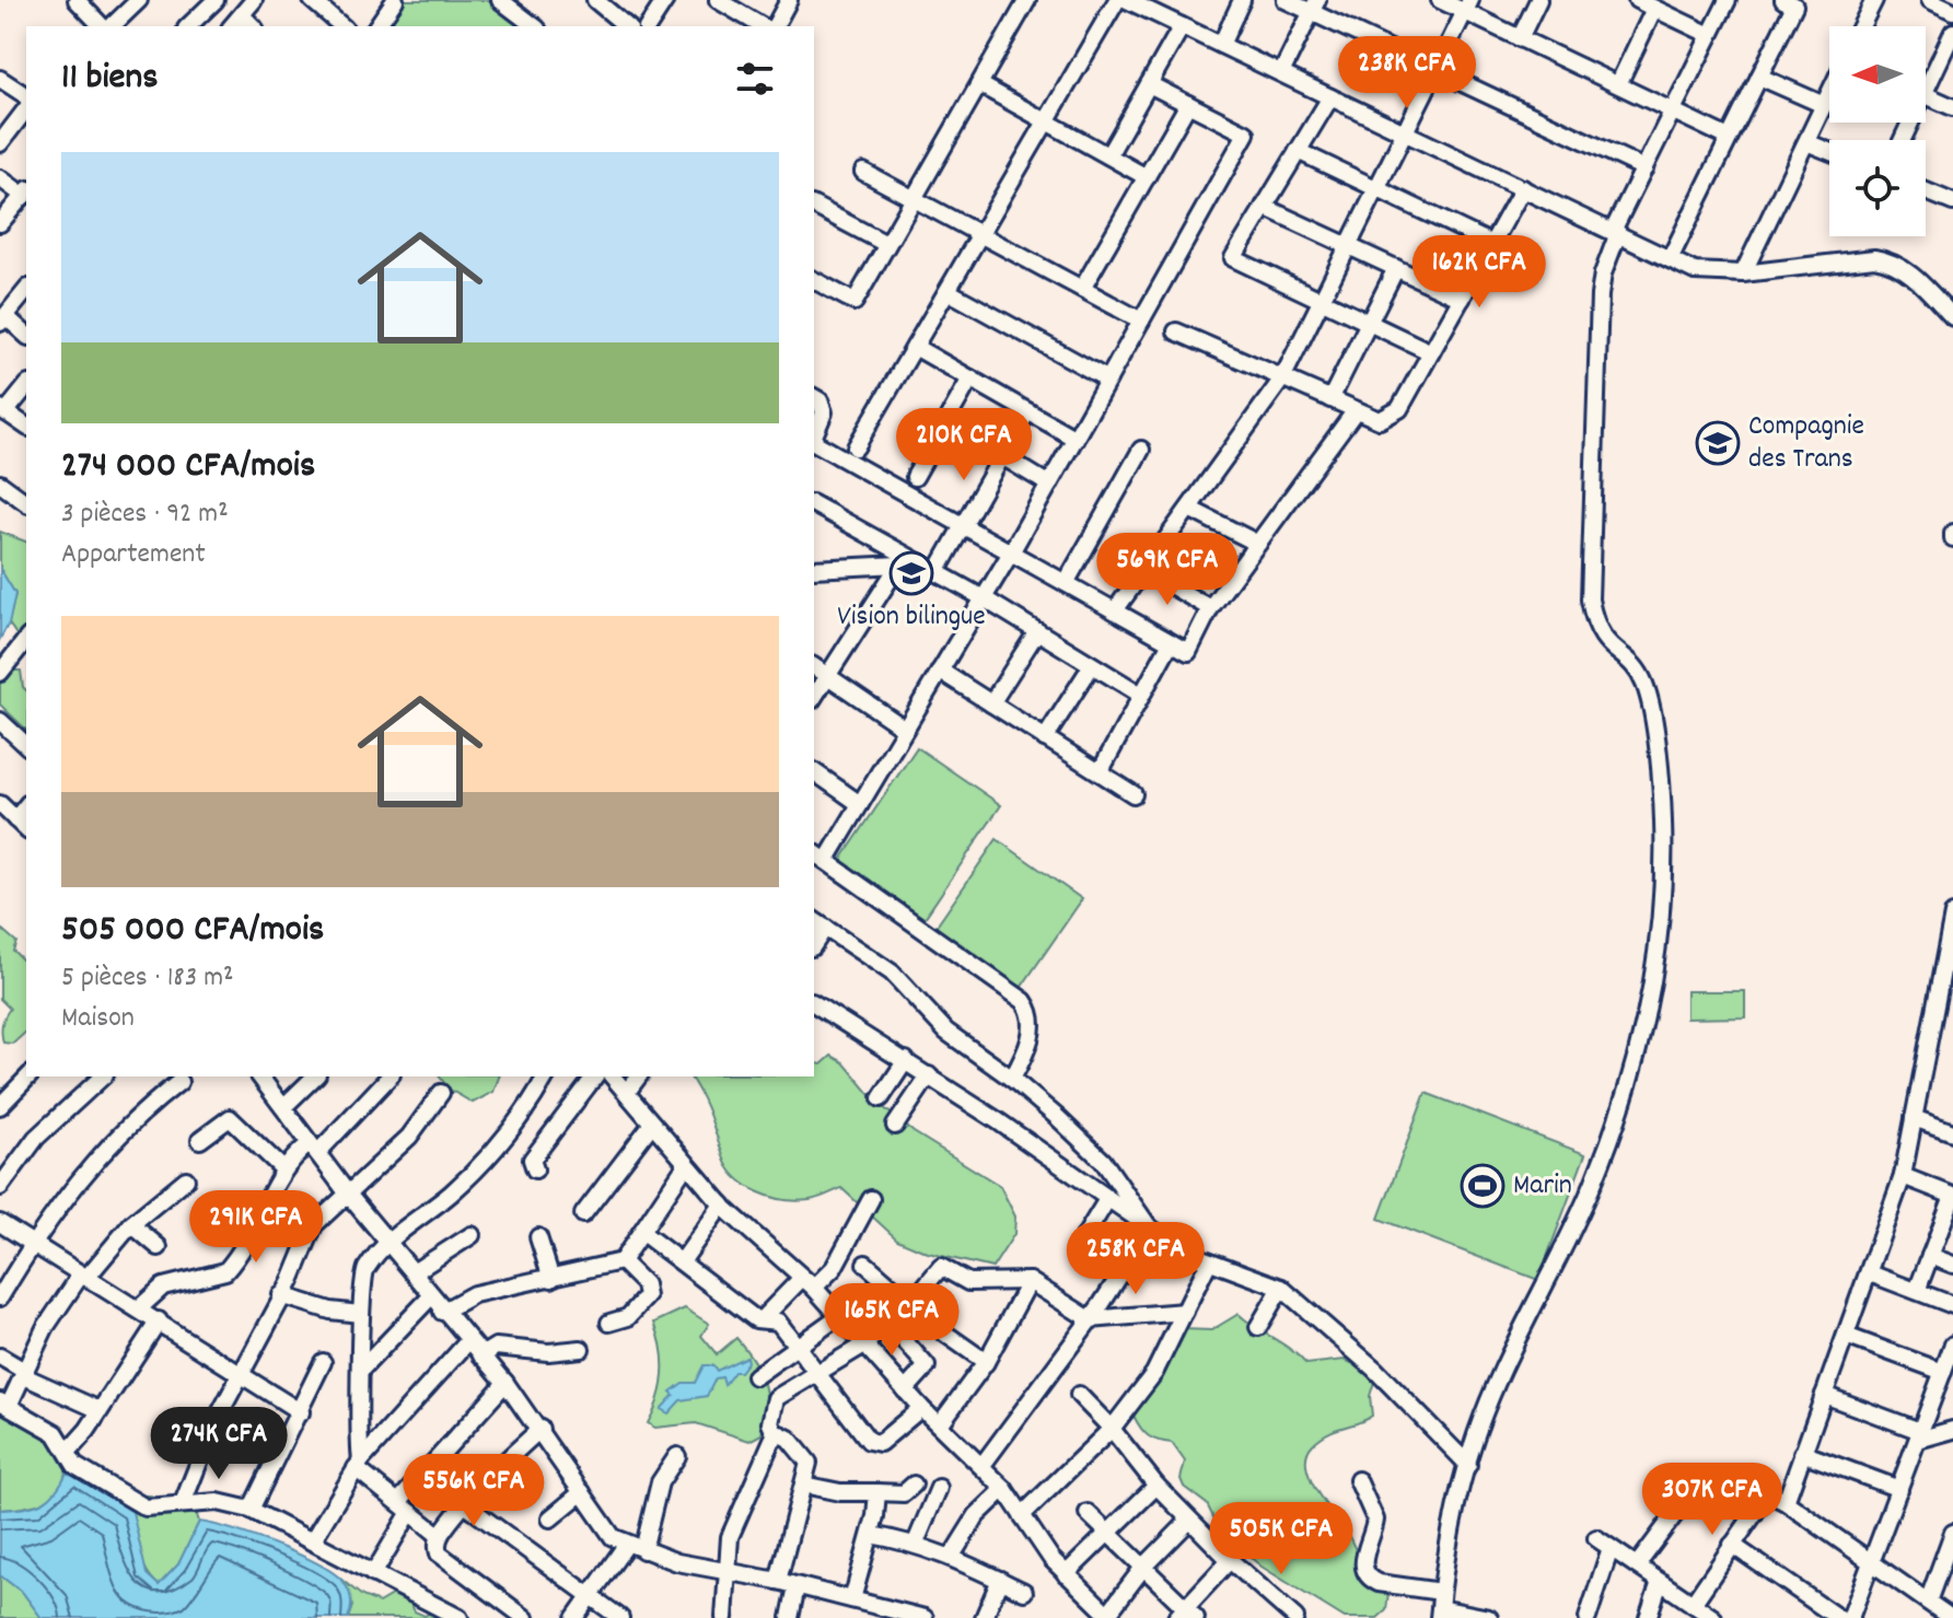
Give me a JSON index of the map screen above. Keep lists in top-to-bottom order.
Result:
{
  "places": {
    "school or university": ["Compagnie des Trans", "Vision bilingue"],
    "sports": ["Marin"]
  },
  "north": "left",
  "page": {
    "heading": "11 biens",
    "price": [
      "238K CFA",
      "162K CFA",
      "210K CFA",
      "569K CFA",
      "291K CFA",
      "258K CFA",
      "165K CFA",
      "274K CFA",
      "556K CFA",
      "307K CFA",
      "505K CFA"
    ],
    "list": [
      {
        "name": "274 000 CFA/mois",
        "note": "3 pièces · 92 m² · Appartement"
      },
      {
        "name": "505 000 CFA/mois",
        "note": "5 pièces · 183 m² · Maison"
      }
    ]
  }
}
